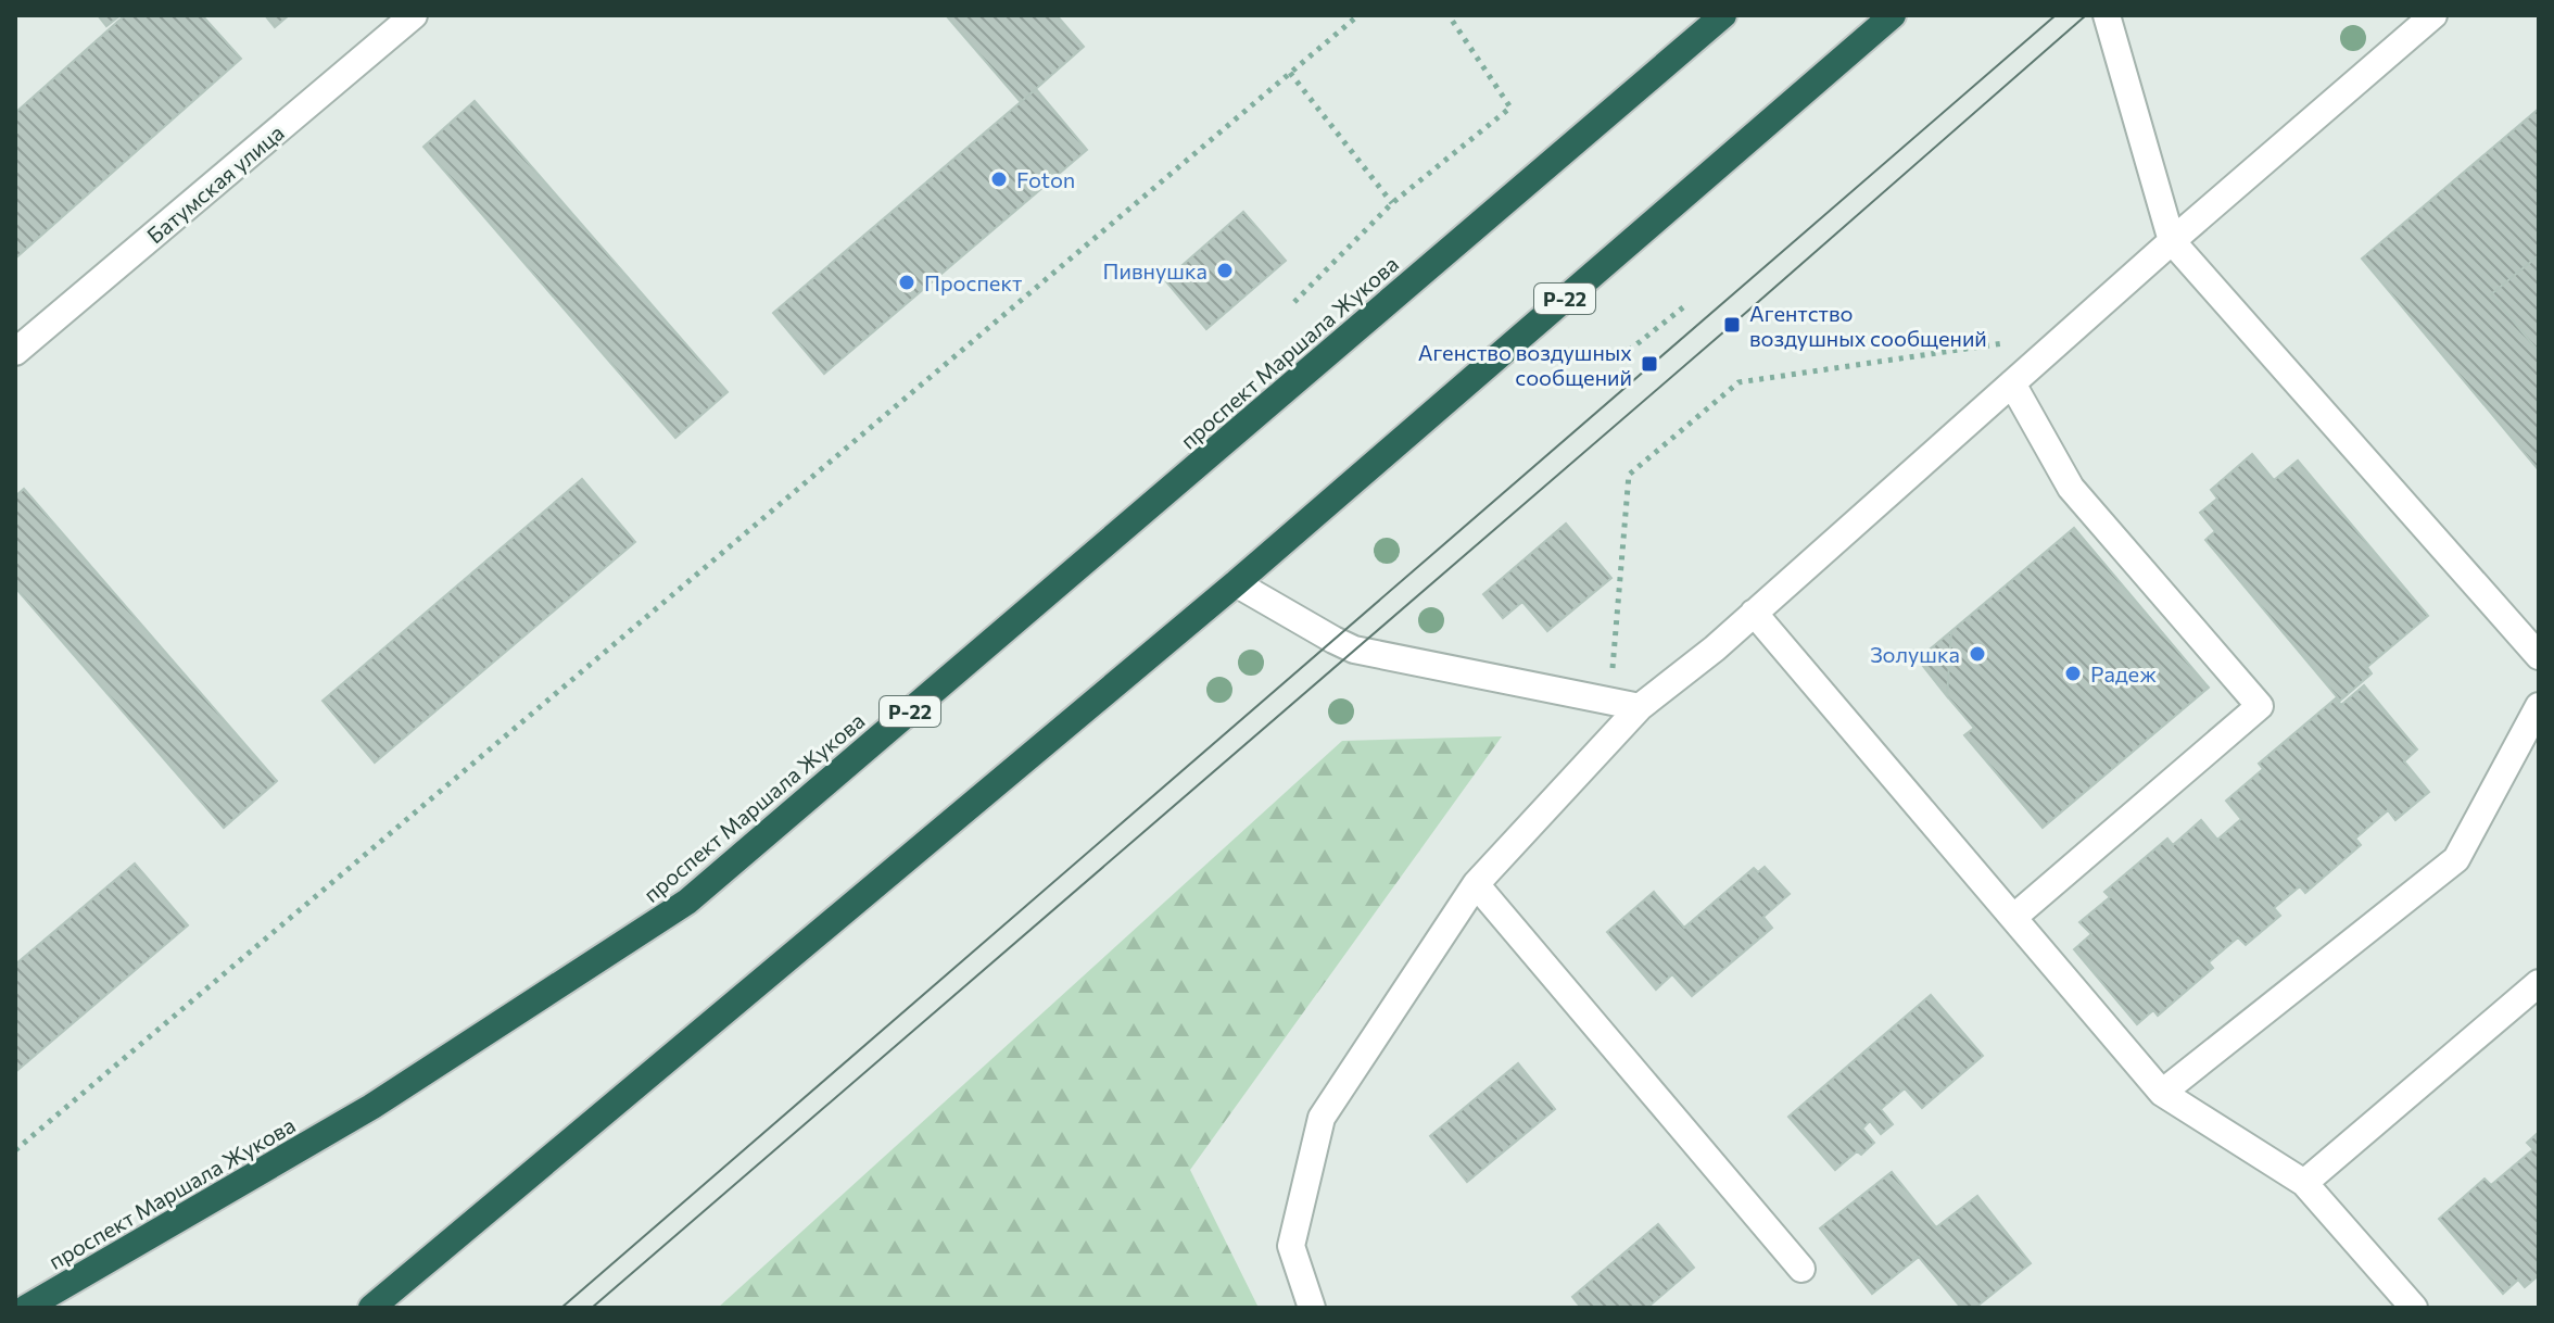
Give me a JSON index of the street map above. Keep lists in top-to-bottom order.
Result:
{
  "streets": {
    "highway": ["Р-22", "проспект Маршала Жукова"],
    "street": ["Батумская улица"]
  },
  "places": {
    "other": [
      "Foton",
      "Пивнушка",
      "Проспект",
      "Золушка",
      "Радеж"
    ],
    "transit": ["Агентство воздушных сообщений", "Агенство воздушных сообщений"]
  }
}
